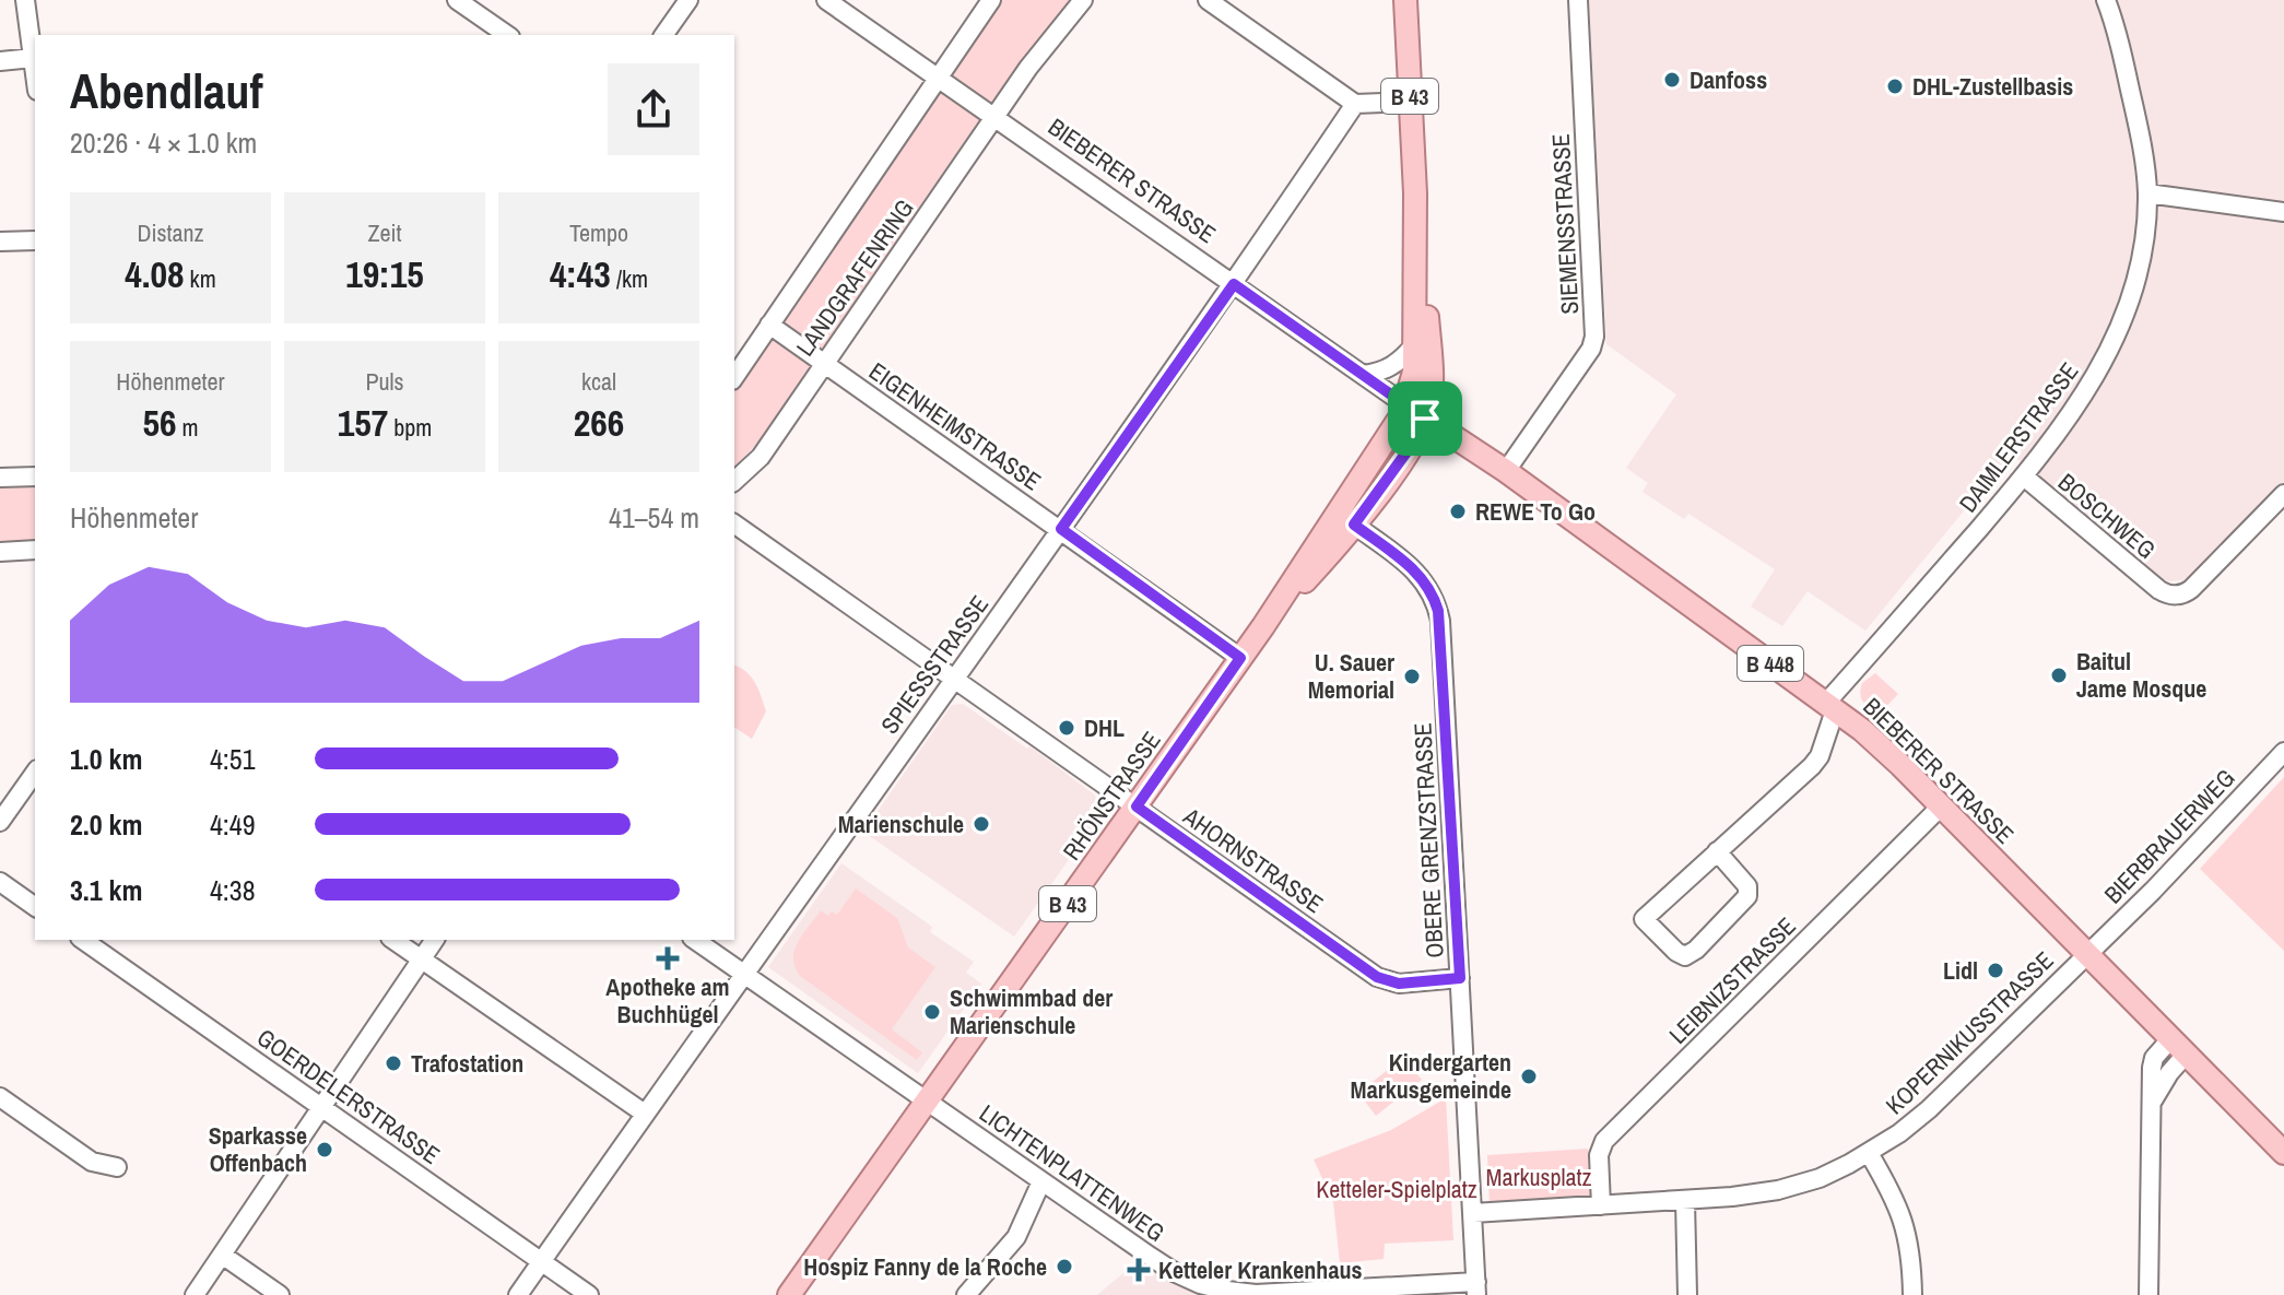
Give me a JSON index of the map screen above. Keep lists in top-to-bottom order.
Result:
{
  "streets": {
    "main road": [
      "B 43",
      "BIEBERER STRASSE",
      "B 448",
      "RHÖNSTRASSE"
    ],
    "street": [
      "SIEMENSSTRASSE",
      "LANDGRAFENRING",
      "EIGENHEIMSTRASSE",
      "DAIMLERSTRASSE",
      "BOSCHWEG",
      "SPIESSSTRASSE",
      "BIERBRAUERWEG",
      "OBERE GRENZSTRASSE",
      "AHORNSTRASSE",
      "LEIBNIZSTRASSE",
      "KOPERNIKUSSTRASSE",
      "GOERDELERSTRASSE",
      "LICHTENPLATTENWEG"
    ]
  },
  "crossings": [
    ["B 43", "BIEBERER STRASSE"],
    ["B 43", "B 448"],
    ["B 43", "RHÖNSTRASSE"],
    ["BIEBERER STRASSE", "SIEMENSSTRASSE"],
    ["BIEBERER STRASSE", "LANDGRAFENRING"],
    ["BIEBERER STRASSE", "DAIMLERSTRASSE"],
    ["BIEBERER STRASSE", "B 448"],
    ["BIEBERER STRASSE", "SPIESSSTRASSE"],
    ["BIEBERER STRASSE", "RHÖNSTRASSE"],
    ["BIEBERER STRASSE", "BIERBRAUERWEG"],
    ["BIEBERER STRASSE", "LEIBNIZSTRASSE"],
    ["BIEBERER STRASSE", "KOPERNIKUSSTRASSE"],
    ["LANDGRAFENRING", "EIGENHEIMSTRASSE"],
    ["EIGENHEIMSTRASSE", "SPIESSSTRASSE"],
    ["EIGENHEIMSTRASSE", "RHÖNSTRASSE"],
    ["DAIMLERSTRASSE", "BOSCHWEG"],
    ["B 448", "RHÖNSTRASSE"],
    ["SPIESSSTRASSE", "AHORNSTRASSE"],
    ["SPIESSSTRASSE", "GOERDELERSTRASSE"],
    ["SPIESSSTRASSE", "LICHTENPLATTENWEG"],
    ["RHÖNSTRASSE", "OBERE GRENZSTRASSE"],
    ["RHÖNSTRASSE", "AHORNSTRASSE"],
    ["RHÖNSTRASSE", "LICHTENPLATTENWEG"],
    ["BIERBRAUERWEG", "KOPERNIKUSSTRASSE"],
    ["OBERE GRENZSTRASSE", "AHORNSTRASSE"],
    ["OBERE GRENZSTRASSE", "KOPERNIKUSSTRASSE"],
    ["OBERE GRENZSTRASSE", "LICHTENPLATTENWEG"],
    ["LEIBNIZSTRASSE", "KOPERNIKUSSTRASSE"]
  ],
  "parks": ["Markusplatz", "Ketteler-Spielplatz"],
  "places": {
    "other": [
      "Danfoss",
      "DHL-Zustellbasis",
      "REWE To Go",
      "Baitul Jame Mosque",
      "U. Sauer Memorial",
      "DHL",
      "Marienschule",
      "Lidl",
      "Schwimmbad der Marienschule",
      "Trafostation",
      "Kindergarten Markusgemeinde",
      "Sparkasse Offenbach",
      "Hospiz Fanny de la Roche"
    ],
    "health": ["Apotheke am Buchhügel", "Ketteler Krankenhaus"]
  },
  "page": {
    "heading": ["Abendlauf", "20:26 · 4 × 1.0 km"],
    "stats": [
      ["Distanz", "4.08 km"],
      ["Zeit", "19:15"],
      ["Tempo", "4:43 /km"],
      ["Höhenmeter", "56 m"],
      ["Puls", "157 bpm"],
      ["kcal", "266"]
    ],
    "chart": ["Höhenmeter", "41–54 m"],
    "list": [
      {
        "name": "1.0 km",
        "note": "4:51"
      },
      {
        "name": "2.0 km",
        "note": "4:49"
      },
      {
        "name": "3.1 km",
        "note": "4:38"
      }
    ]
  }
}
